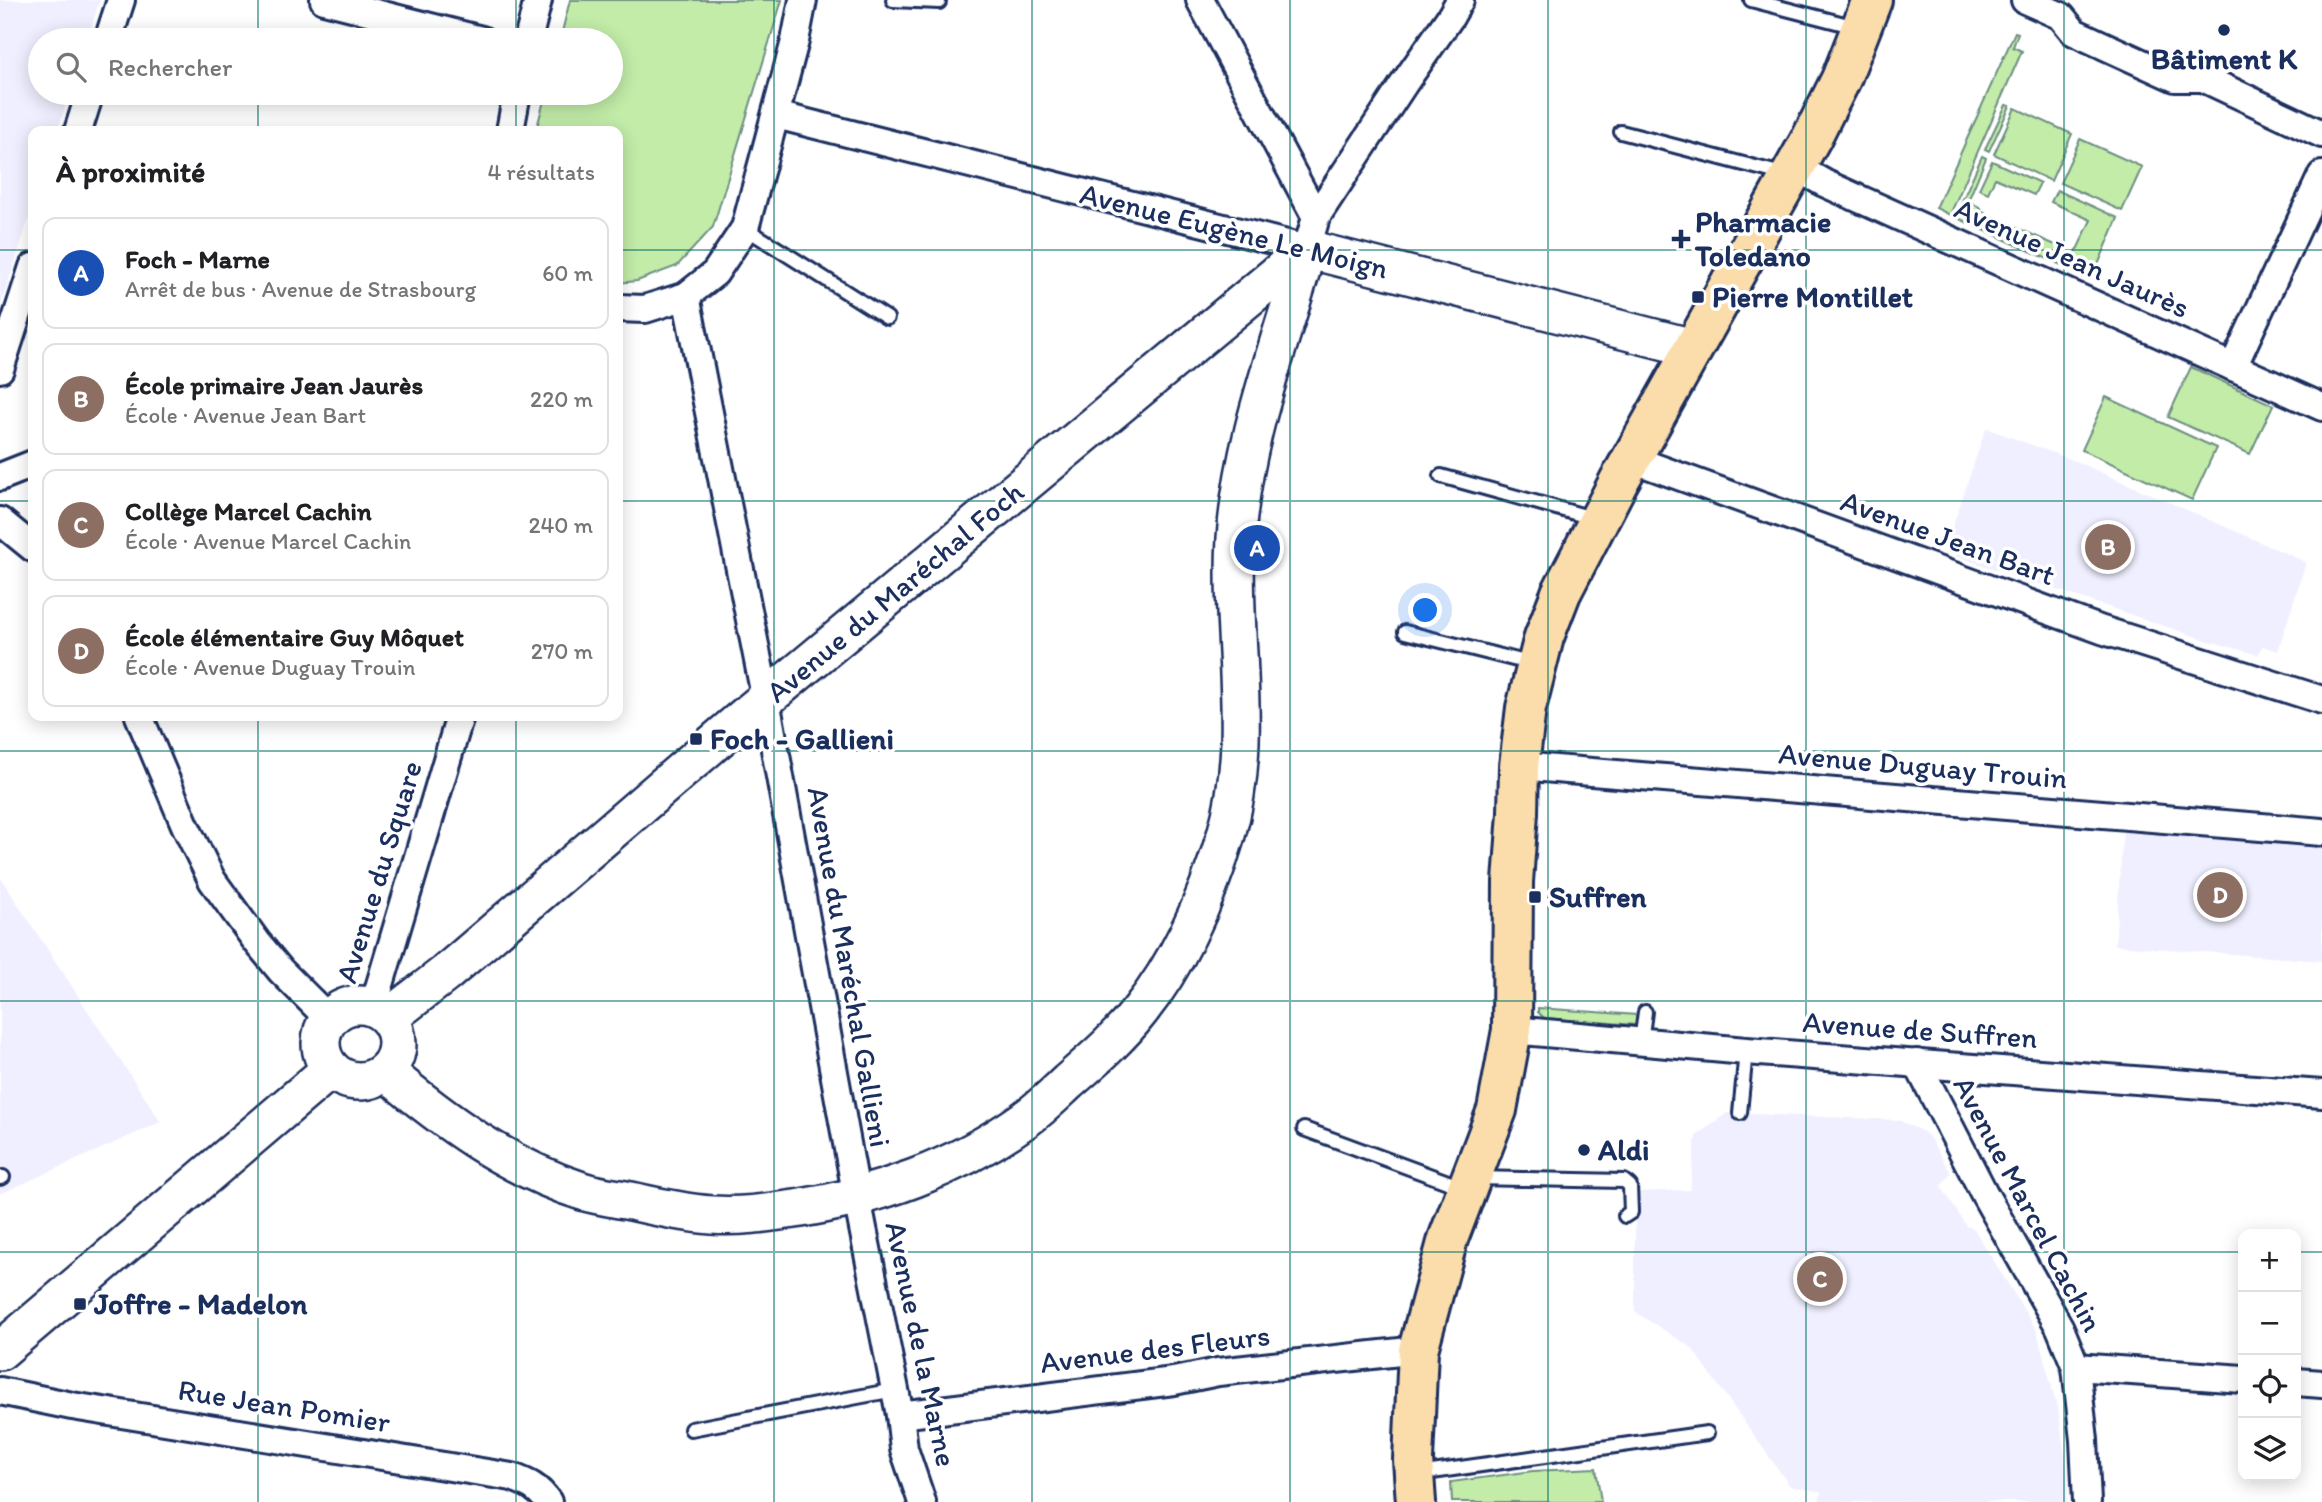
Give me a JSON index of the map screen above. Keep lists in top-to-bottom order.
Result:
{
  "streets": {
    "street": [
      "Avenue Eugène Le Moign",
      "Avenue Jean Jaurès",
      "Avenue Jean Bart",
      "Avenue du Maréchal Foch",
      "Avenue Duguay Trouin",
      "Avenue du Square",
      "Avenue du Maréchal Gallieni",
      "Avenue de Suffren",
      "Avenue Marcel Cachin",
      "Avenue de la Marne",
      "Avenue des Fleurs",
      "Rue Jean Pomier"
    ]
  },
  "crossings": [
    ["Avenue du Maréchal Foch", "Avenue du Square"],
    ["Avenue du Maréchal Foch", "Avenue du Maréchal Gallieni"],
    ["Avenue du Maréchal Gallieni", "Avenue de la Marne"],
    ["Avenue de Suffren", "Avenue Marcel Cachin"],
    ["Avenue de la Marne", "Avenue des Fleurs"]
  ],
  "places": {
    "other": ["Bâtiment K", "Aldi"],
    "health": ["Pharmacie Toledano"],
    "transit": [
      "Pierre Montillet",
      "Foch - Gallieni",
      "Suffren",
      "Joffre - Madelon"
    ]
  },
  "page": {
    "search": "Rechercher",
    "heading": ["À proximité", "4 résultats"],
    "list": [
      {
        "mark": "A",
        "name": "Foch - Marne",
        "note": "Arrêt de bus · Avenue de Strasbourg",
        "value": "60 m"
      },
      {
        "mark": "B",
        "name": "École primaire Jean Jaurès",
        "note": "École · Avenue Jean Bart",
        "value": "220 m"
      },
      {
        "mark": "C",
        "name": "Collège Marcel Cachin",
        "note": "École · Avenue Marcel Cachin",
        "value": "240 m"
      },
      {
        "mark": "D",
        "name": "École élémentaire Guy Môquet",
        "note": "École · Avenue Duguay Trouin",
        "value": "270 m"
      }
    ],
    "pins": [
      "B",
      "A",
      "D",
      "C"
    ],
    "map_buttons": ["+", "−"]
  }
}
